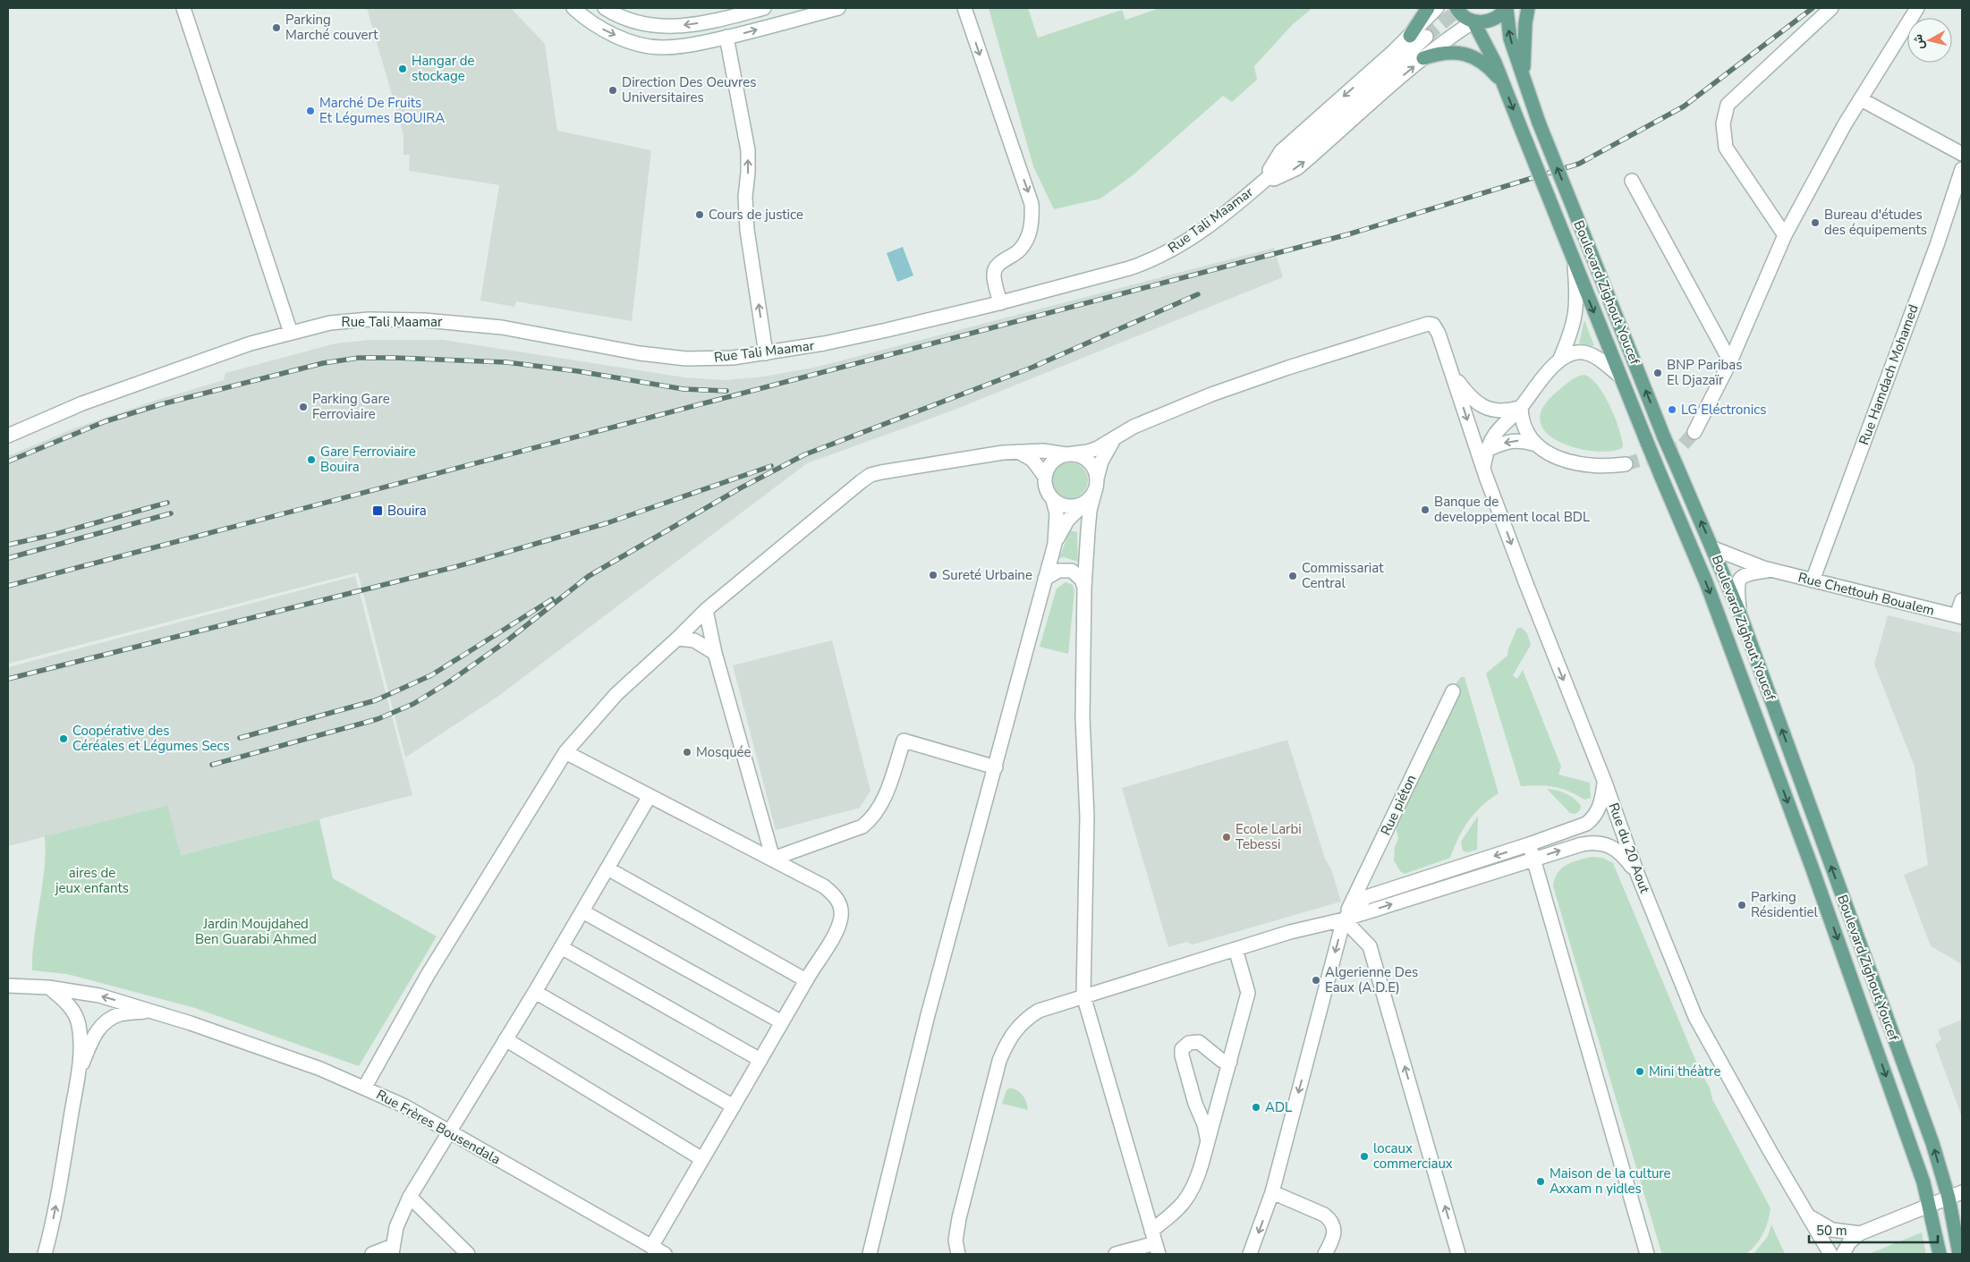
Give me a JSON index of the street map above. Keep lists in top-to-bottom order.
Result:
{
  "streets": {
    "main road": ["Boulevard Zighout Youcef"],
    "street": [
      "Rue Tali Maamar",
      "Rue Hamdach Mohamed",
      "Rue Chettouh Boualem",
      "Rue piéton",
      "Rue du 20 Aout",
      "Rue Frères Bousendala"
    ]
  },
  "crossings": [
    ["Boulevard Zighout Youcef", "Rue Chettouh Boualem"],
    ["Rue Hamdach Mohamed", "Rue Chettouh Boualem"]
  ],
  "parks": ["aires de jeux enfants", "Jardin Moujdahed Ben Guarabi Ahmed"],
  "places": {
    "other": [
      "Parking Marché couvert",
      "Hangar de stockage",
      "Direction Des Oeuvres Universitaires",
      "Marché De Fruits Et Légumes BOUIRA",
      "Cours de justice",
      "Bureau d'études des équipements",
      "BNP Paribas El Djazaïr",
      "Parking Gare Ferroviaire",
      "LG Eléctronics",
      "Gare Ferroviaire Bouira",
      "Banque de developpement local BDL",
      "Sureté Urbaine",
      "Commissariat Central",
      "Coopérative des Céréales et Légumes Secs",
      "Mosquée",
      "Ecole Larbi Tebessi",
      "Parking Résidentiel",
      "Algerienne Des Eaux (A.D.E)",
      "Mini théàtre",
      "ADL",
      "locaux commerciaux",
      "Maison de la culture Axxam n yidles"
    ],
    "transit": ["Bouira"]
  },
  "scale_bar": "50 m",
  "north": "left"
}
